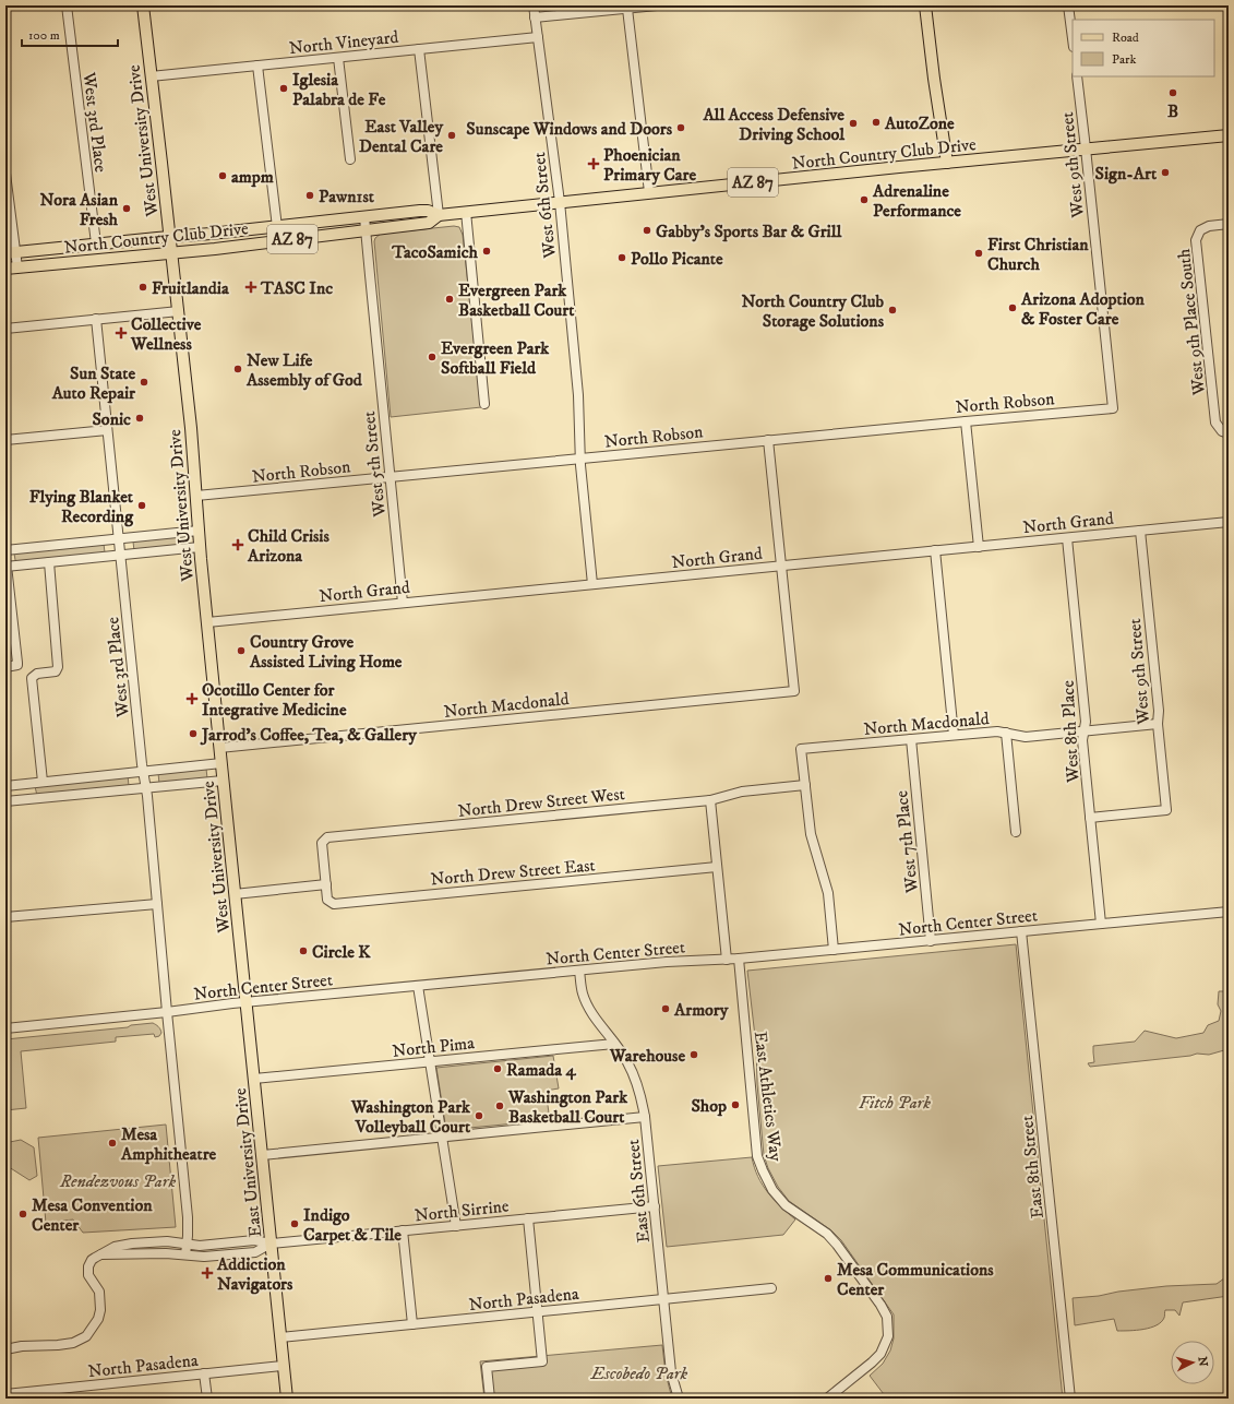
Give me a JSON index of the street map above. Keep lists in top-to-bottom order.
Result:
{
  "streets": {
    "main road": [
      "West University Drive",
      "North Country Club Drive",
      "AZ 87",
      "East University Drive"
    ],
    "street": [
      "North Vineyard",
      "West 3rd Place",
      "West 9th Street",
      "West 6th Street",
      "West 9th Place South",
      "North Robson",
      "West 5th Street",
      "North Grand",
      "North Macdonald",
      "West 8th Place",
      "North Drew Street West",
      "West 7th Place",
      "North Drew Street East",
      "North Center Street",
      "North Pima",
      "East Athletics Way",
      "East 8th Street",
      "East 6th Street",
      "North Sirrine",
      "North Pasadena"
    ]
  },
  "crossings": [
    ["North Vineyard", "West University Drive"],
    ["North Vineyard", "West 6th Street"],
    ["West 3rd Place", "North Country Club Drive"],
    ["West 3rd Place", "North Center Street"],
    ["West University Drive", "North Country Club Drive"],
    ["West University Drive", "North Robson"],
    ["West University Drive", "North Grand"],
    ["West University Drive", "North Macdonald"],
    ["West University Drive", "North Center Street"],
    ["West University Drive", "East University Drive"],
    ["North Country Club Drive", "West 9th Street"],
    ["North Country Club Drive", "West 6th Street"],
    ["North Country Club Drive", "West 5th Street"],
    ["West 9th Street", "North Robson"],
    ["West 9th Street", "North Grand"],
    ["West 9th Street", "North Macdonald"],
    ["West 9th Street", "West 8th Place"],
    ["West 6th Street", "North Robson"],
    ["West 6th Street", "North Grand"],
    ["North Robson", "West 5th Street"],
    ["West 5th Street", "North Grand"],
    ["North Grand", "North Macdonald"],
    ["North Grand", "West 8th Place"],
    ["North Macdonald", "West 8th Place"],
    ["North Macdonald", "North Drew Street West"],
    ["North Macdonald", "West 7th Place"],
    ["West 8th Place", "North Center Street"],
    ["North Drew Street West", "North Drew Street East"],
    ["West 7th Place", "North Center Street"],
    ["North Center Street", "East Athletics Way"],
    ["North Center Street", "East University Drive"],
    ["North Center Street", "East 8th Street"],
    ["North Center Street", "East 6th Street"],
    ["North Pima", "East University Drive"],
    ["North Pima", "East 6th Street"],
    ["East University Drive", "North Sirrine"],
    ["East University Drive", "North Pasadena"],
    ["East 6th Street", "North Sirrine"],
    ["East 6th Street", "North Pasadena"]
  ],
  "parks": ["Fitch Park", "Rendezvous Park", "Escobedo Park"],
  "places": {
    "other": [
      "Iglesia Palabra de Fe",
      "B",
      "AutoZone",
      "All Access Defensive Driving School",
      "Sunscape Windows and Doors",
      "East Valley Dental Care",
      "Sign-Art",
      "ampm",
      "Pawn1st",
      "Adrenaline Performance",
      "Nora Asian Fresh",
      "Gabby’s Sports Bar & Grill",
      "TacoSamich",
      "First Christian Church",
      "Pollo Picante",
      "Fruitlandia",
      "Evergreen Park Basketball Court",
      "Arizona Adoption & Foster Care",
      "North Country Club Storage Solutions",
      "Evergreen Park Softball Field",
      "New Life Assembly of God",
      "Sun State Auto Repair",
      "Sonic",
      "Flying Blanket Recording",
      "Country Grove Assisted Living Home",
      "Jarrod's Coffee, Tea, & Gallery",
      "Circle K",
      "Armory",
      "Warehouse",
      "Ramada 4",
      "Shop",
      "Washington Park Basketball Court",
      "Washington Park Volleyball Court",
      "Mesa Amphitheatre",
      "Mesa Convention Center",
      "Indigo Carpet & Tile",
      "Mesa Communications Center"
    ],
    "health": [
      "Phoenician Primary Care",
      "TASC Inc",
      "Collective Wellness",
      "Child Crisis Arizona",
      "Ocotillo Center for Integrative Medicine",
      "Addiction Navigators"
    ]
  },
  "legend": ["Road", "Park"],
  "scale_bar": "100 m",
  "north": "right"
}
